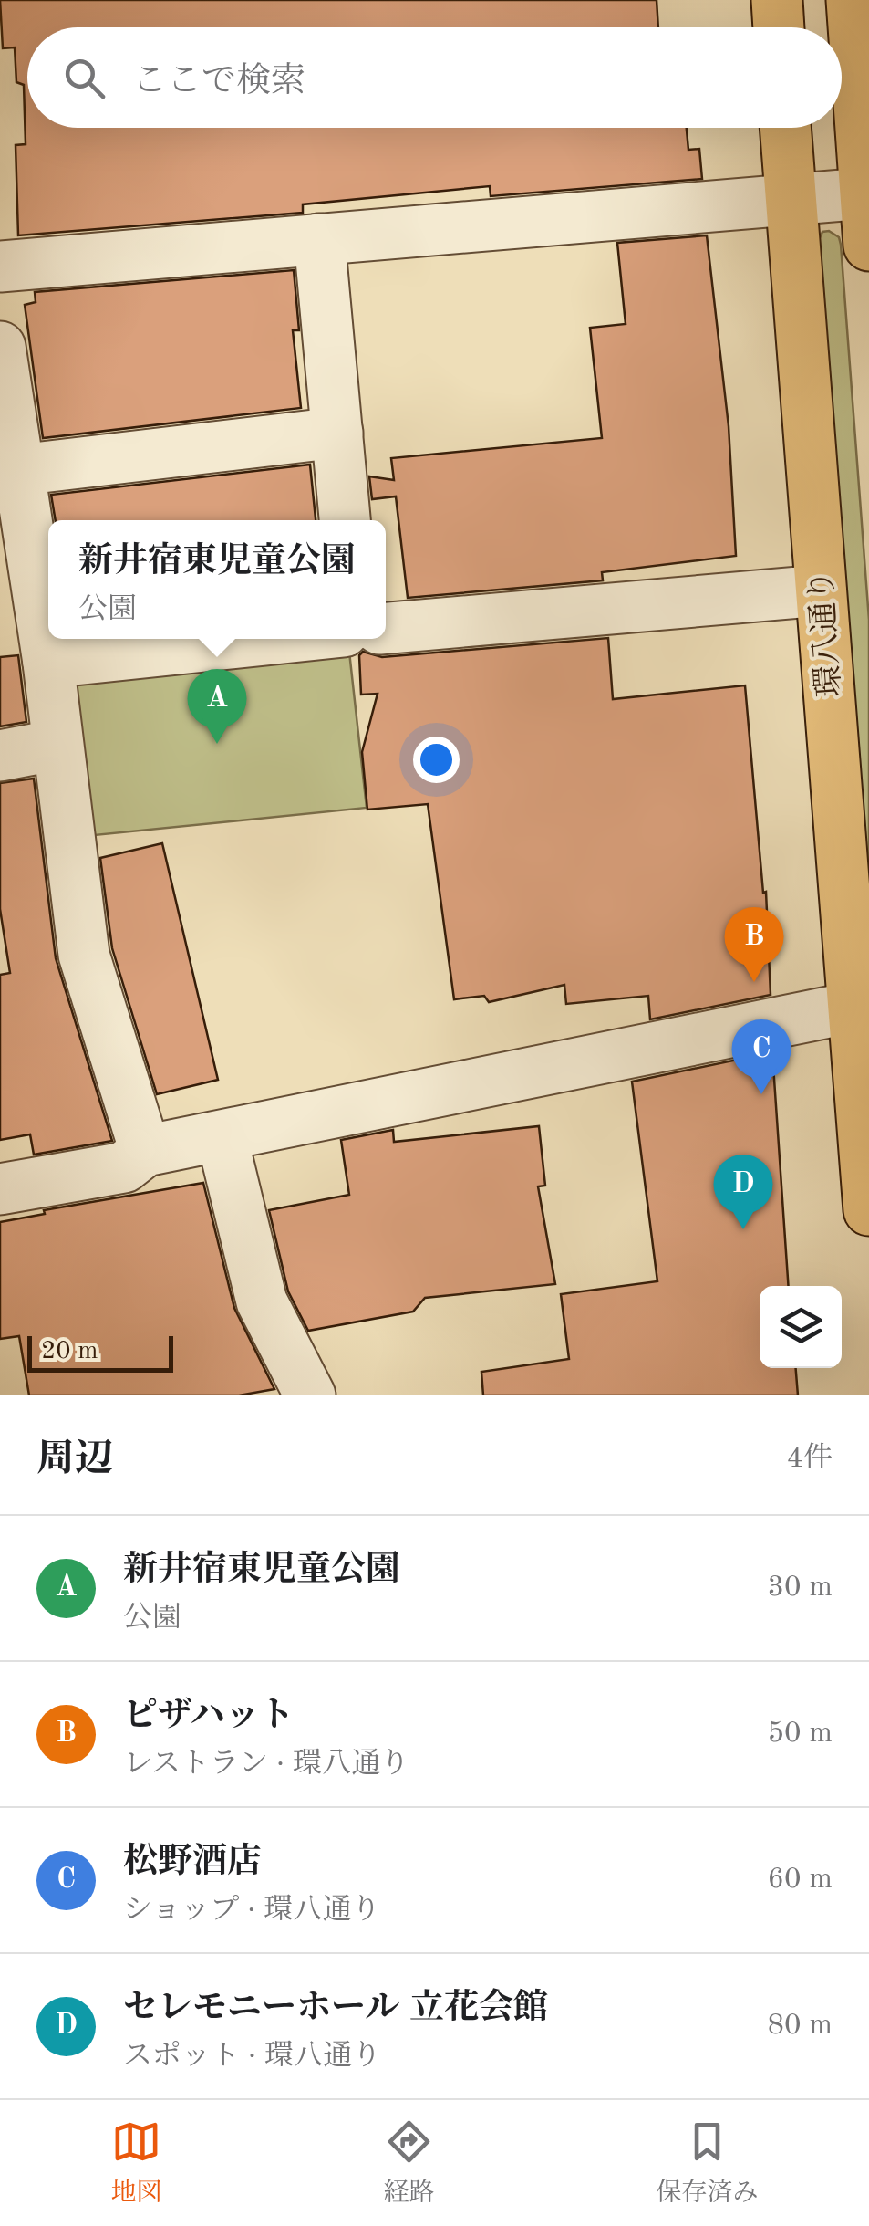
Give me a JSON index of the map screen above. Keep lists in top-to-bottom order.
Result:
{
  "streets": {
    "main road": ["環八通り"]
  },
  "scale_bar": "20 m",
  "page": {
    "search": "ここで検索",
    "popup": ["新井宿東児童公園", "公園"],
    "pins": [
      "A",
      "B",
      "C",
      "D"
    ],
    "scale": "20 m",
    "heading": ["周辺", "4件"],
    "list": [
      {
        "mark": "A",
        "name": "新井宿東児童公園",
        "note": "公園",
        "value": "30 m"
      },
      {
        "mark": "B",
        "name": "ピザハット",
        "note": "レストラン · 環八通り",
        "value": "50 m"
      },
      {
        "mark": "C",
        "name": "松野酒店",
        "note": "ショップ · 環八通り",
        "value": "60 m"
      },
      {
        "mark": "D",
        "name": "セレモニーホール 立花会館",
        "note": "スポット · 環八通り",
        "value": "80 m"
      }
    ],
    "nav": ["地図", "経路", "保存済み"]
  }
}
